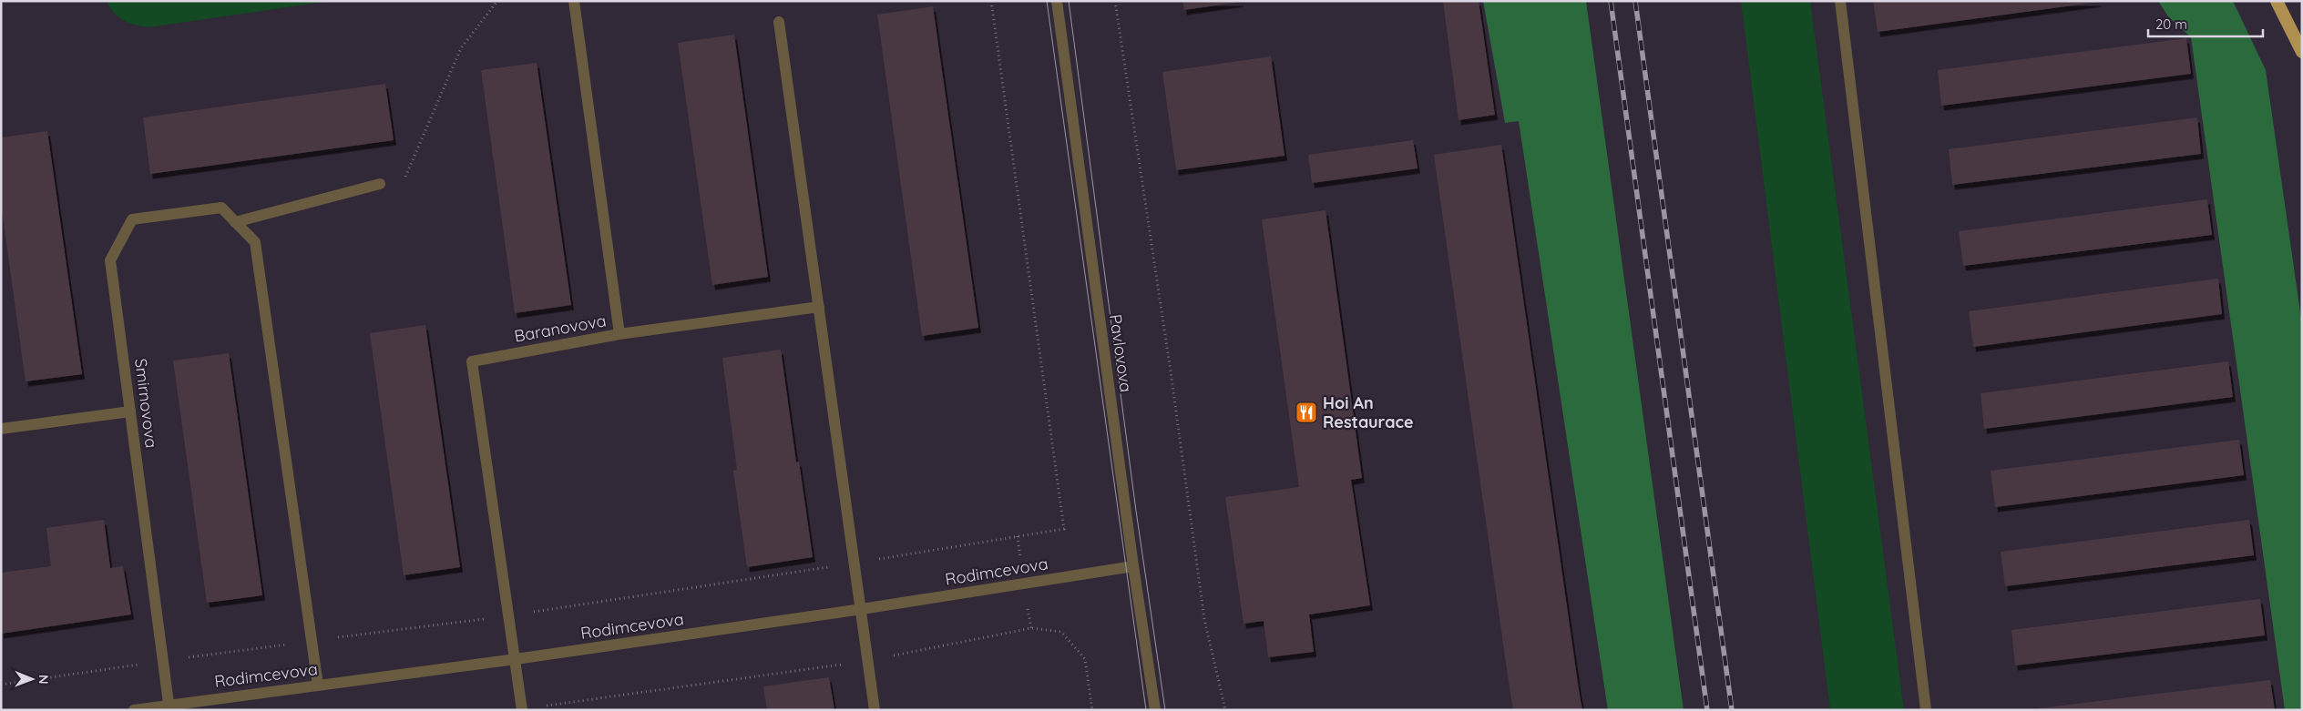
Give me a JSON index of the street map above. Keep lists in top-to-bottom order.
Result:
{
  "streets": {
    "street": [
      "Baranovova",
      "Pavlovova",
      "Smirnovova",
      "Rodimcevova"
    ]
  },
  "crossings": [
    ["Baranovova", "Rodimcevova"],
    ["Pavlovova", "Rodimcevova"],
    ["Smirnovova", "Rodimcevova"]
  ],
  "places": {
    "restaurant": ["Hoi An Restaurace"]
  },
  "scale_bar": "20 m",
  "north": "right"
}
